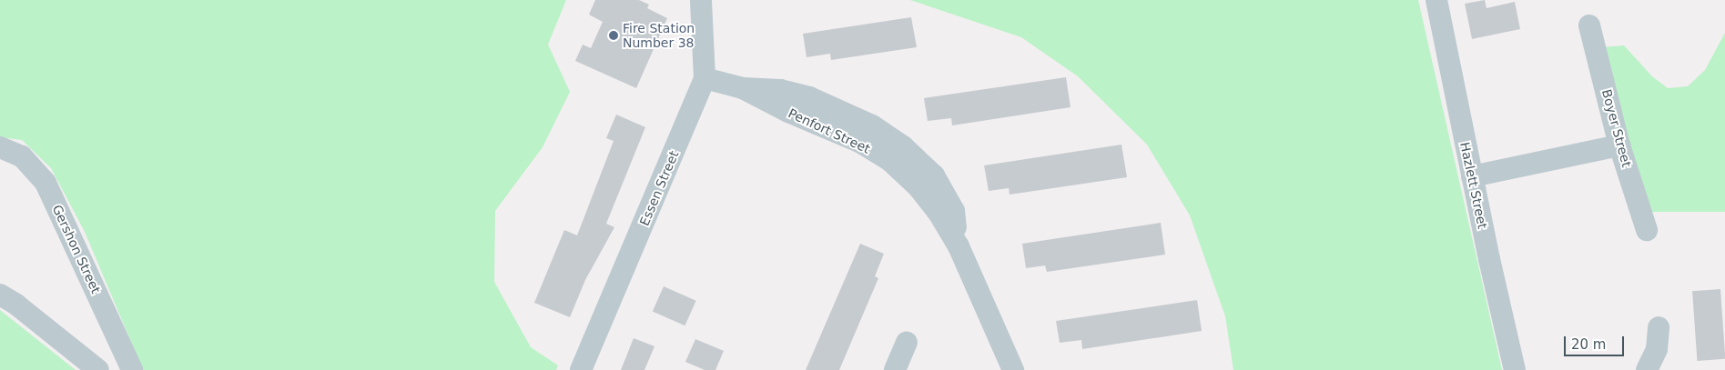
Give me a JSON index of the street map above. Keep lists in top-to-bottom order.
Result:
{
  "streets": {
    "street": [
      "Boyer Street",
      "Penfort Street",
      "Hazlett Street",
      "Essen Street",
      "Gershon Street"
    ]
  },
  "crossings": [
    ["Penfort Street", "Essen Street"]
  ],
  "places": ["Fire Station Number 38"],
  "scale_bar": "20 m"
}
